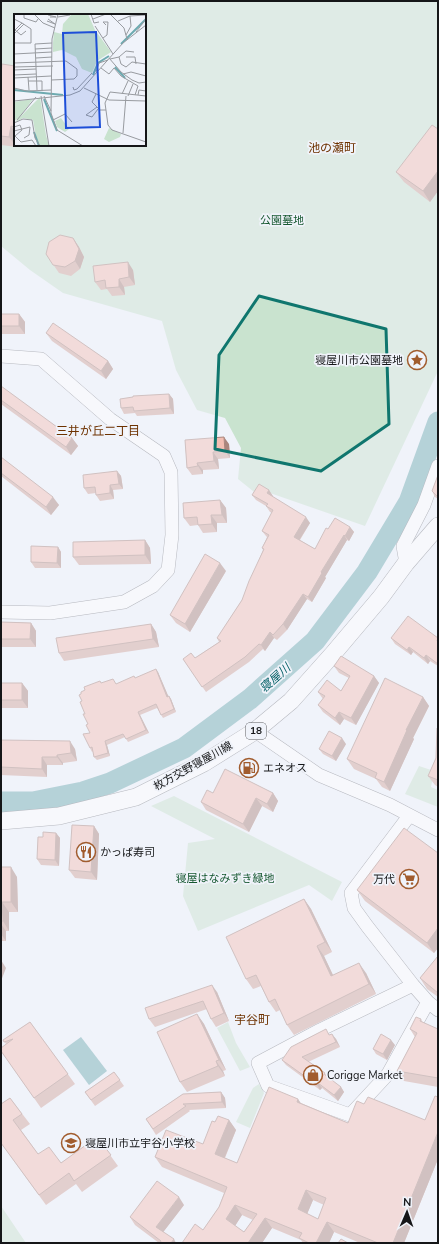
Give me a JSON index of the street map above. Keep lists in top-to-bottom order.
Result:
{
  "streets": {
    "main road": ["18", "枚方交野寝屋川線"]
  },
  "districts": ["池の瀬町", "三井が丘二丁目", "宇谷町"],
  "water": ["寝屋川"],
  "parks": ["公園墓地", "寝屋はなみずき緑地"],
  "places": {
    "place": ["寝屋川市公園墓地"],
    "fuel station": ["エネオス"],
    "restaurant": ["かっぱ寿司"],
    "supermarket": ["万代"],
    "shop": ["Corigge Market"],
    "school or university": ["寝屋川市立宇谷小学校"]
  },
  "north": "top"
}
